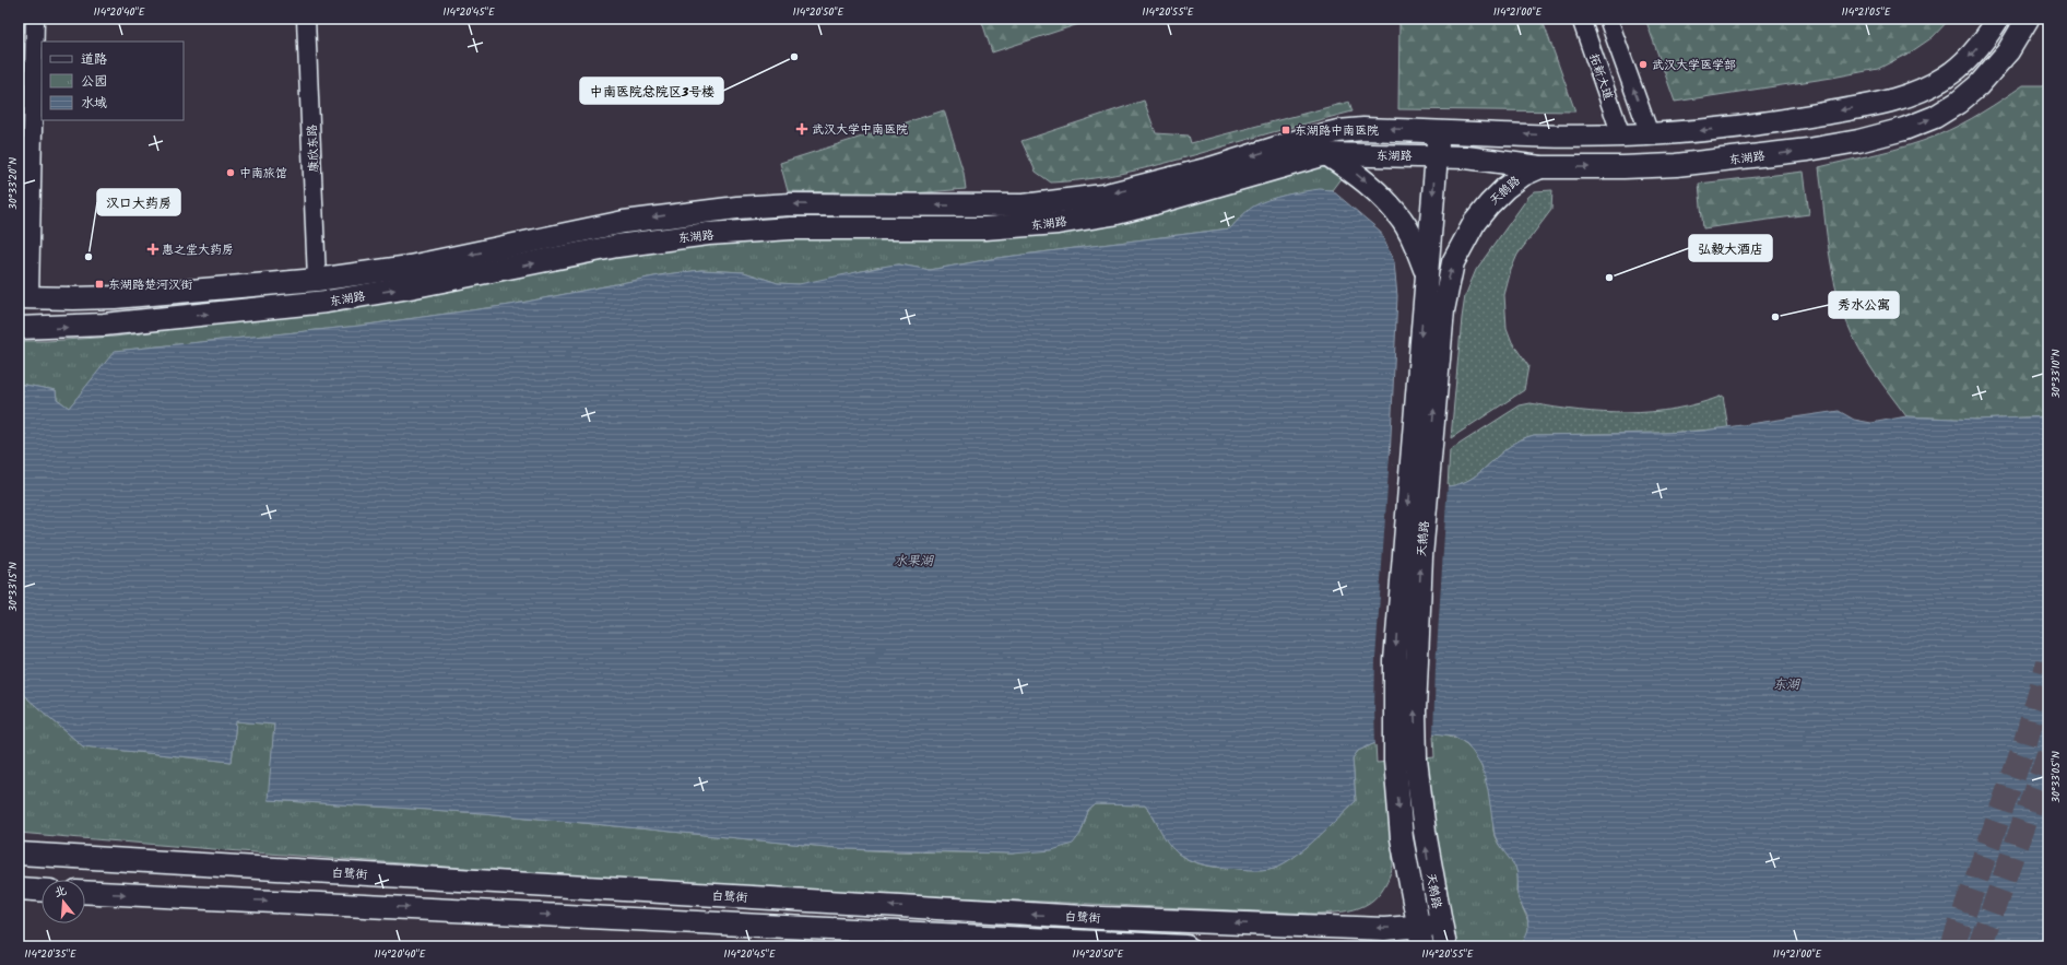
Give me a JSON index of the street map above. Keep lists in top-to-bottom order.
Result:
{
  "streets": {
    "main road": ["东湖路", "天鹅路", "白鹭街"],
    "street": ["拓新大道", "康欣东路"]
  },
  "crossings": [
    ["拓新大道", "东湖路"],
    ["康欣东路", "东湖路"],
    ["东湖路", "天鹅路"],
    ["天鹅路", "白鹭街"]
  ],
  "water": ["水果湖", "东湖"],
  "places": {
    "other": [
      "中南医院总院区3号楼",
      "武汉大学医学部",
      "中南旅馆",
      "汉口大药房",
      "弘毅大酒店",
      "秀水公寓"
    ],
    "health": ["武汉大学中南医院", "惠之堂大药房"],
    "transit": ["东湖路中南医院", "东湖路楚河汉街"]
  },
  "legend": ["道路", "公园", "水域"],
  "north": "top",
  "coordinates": [
    "114°20'40\"E",
    "114°20'45\"E",
    "114°20'50\"E",
    "114°20'55\"E",
    "114°21'00\"E",
    "114°21'05\"E",
    "30°33'20\"N",
    "30°33'10\"N",
    "30°33'15\"N",
    "30°33'05\"N",
    "114°20'35\"E"
  ]
}
